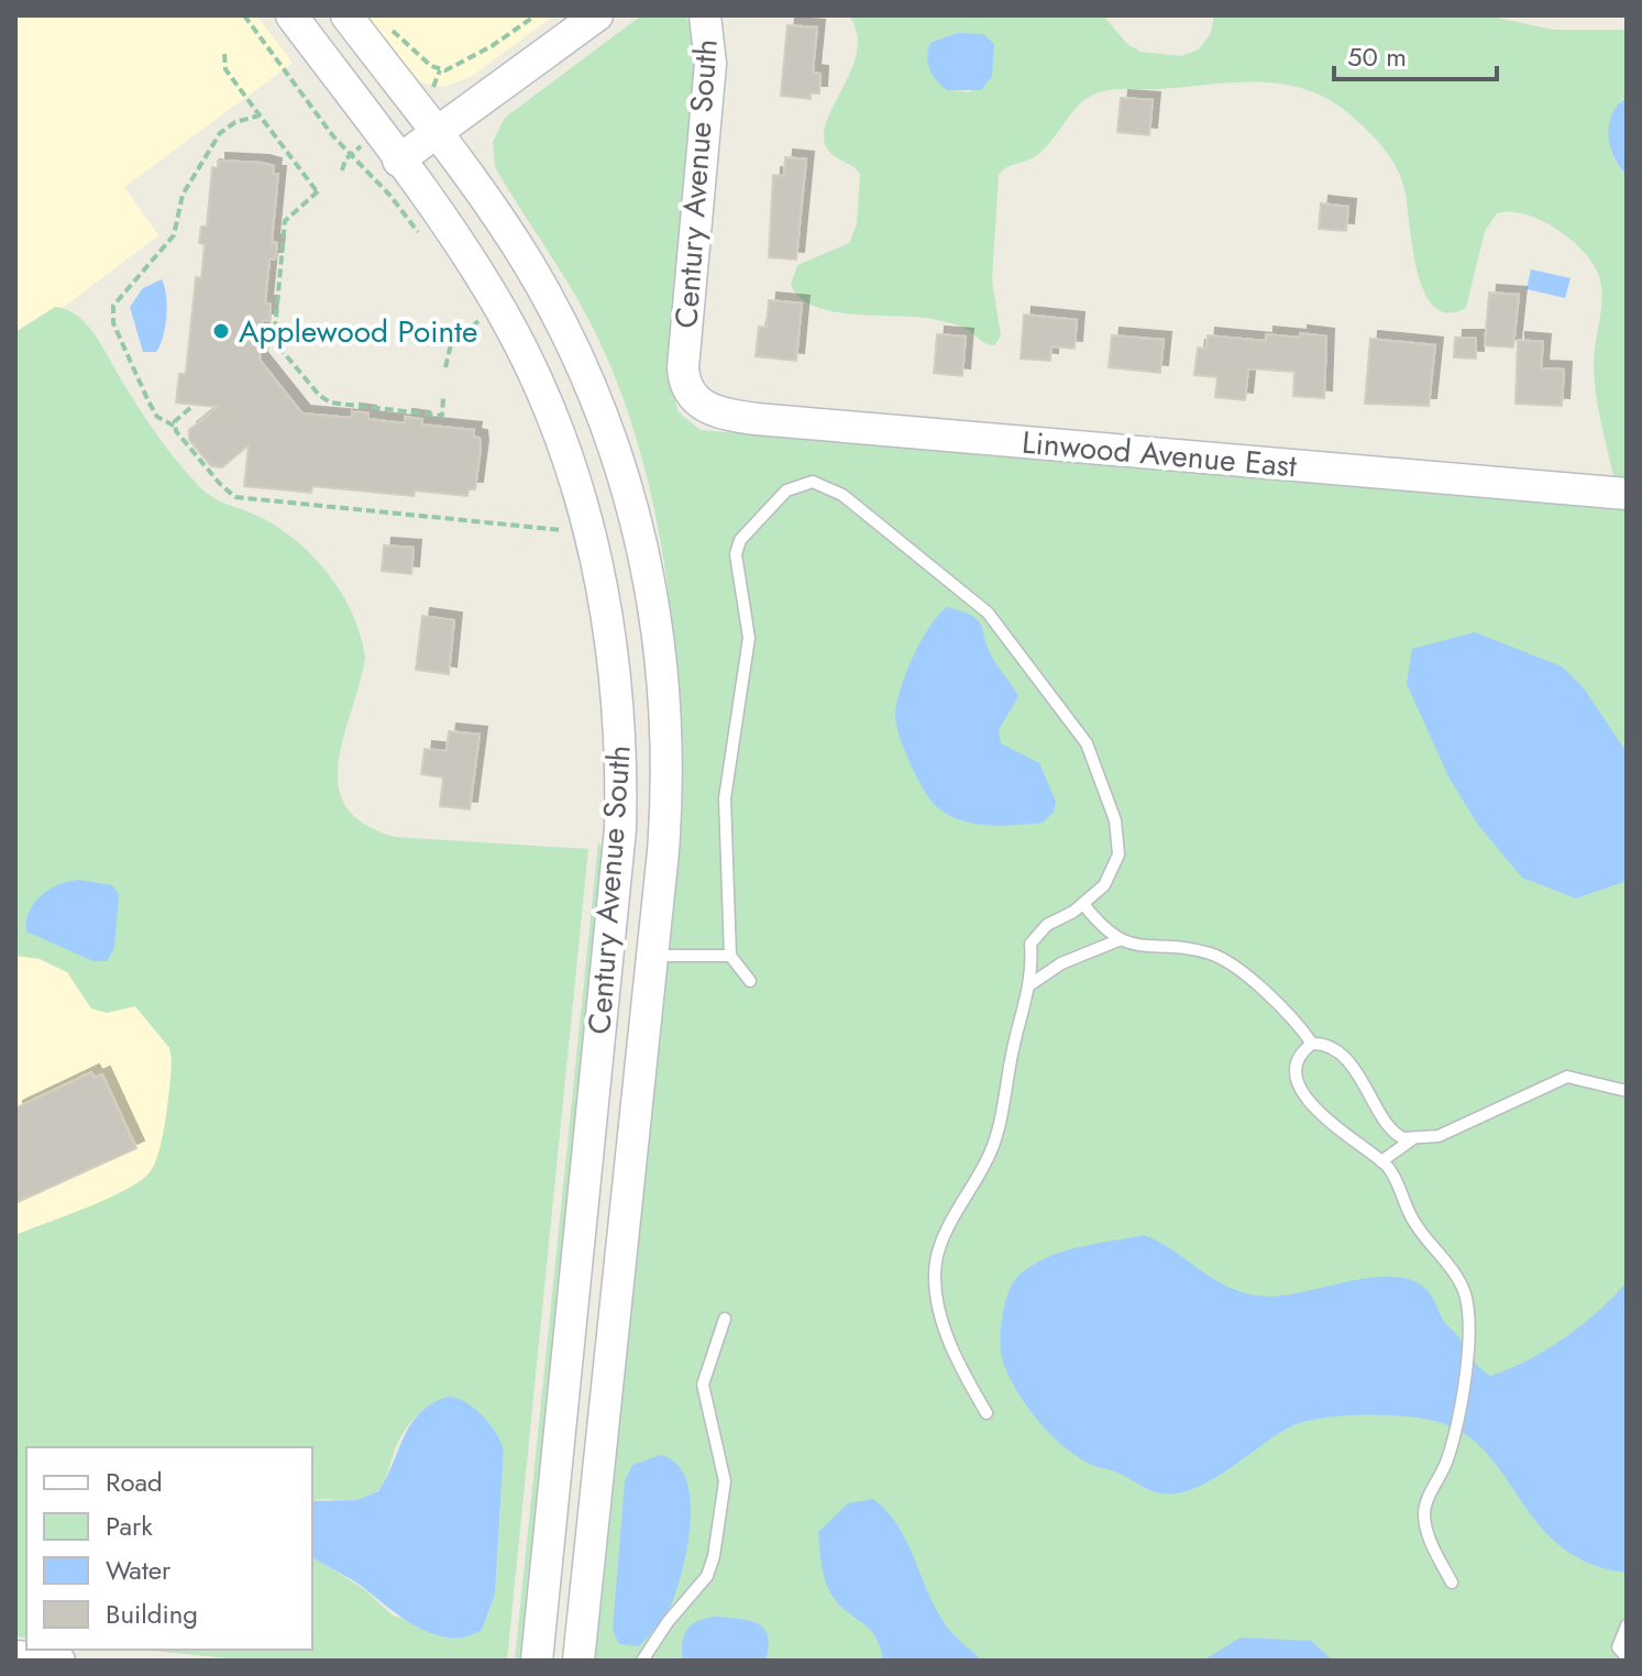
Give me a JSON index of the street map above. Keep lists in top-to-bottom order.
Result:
{
  "streets": {
    "main road": ["Century Avenue South", "Linwood Avenue East"]
  },
  "crossings": [
    ["Century Avenue South", "Linwood Avenue East"]
  ],
  "places": ["Applewood Pointe"],
  "legend": [
    "Road",
    "Park",
    "Water",
    "Building"
  ],
  "scale_bar": "50 m"
}
